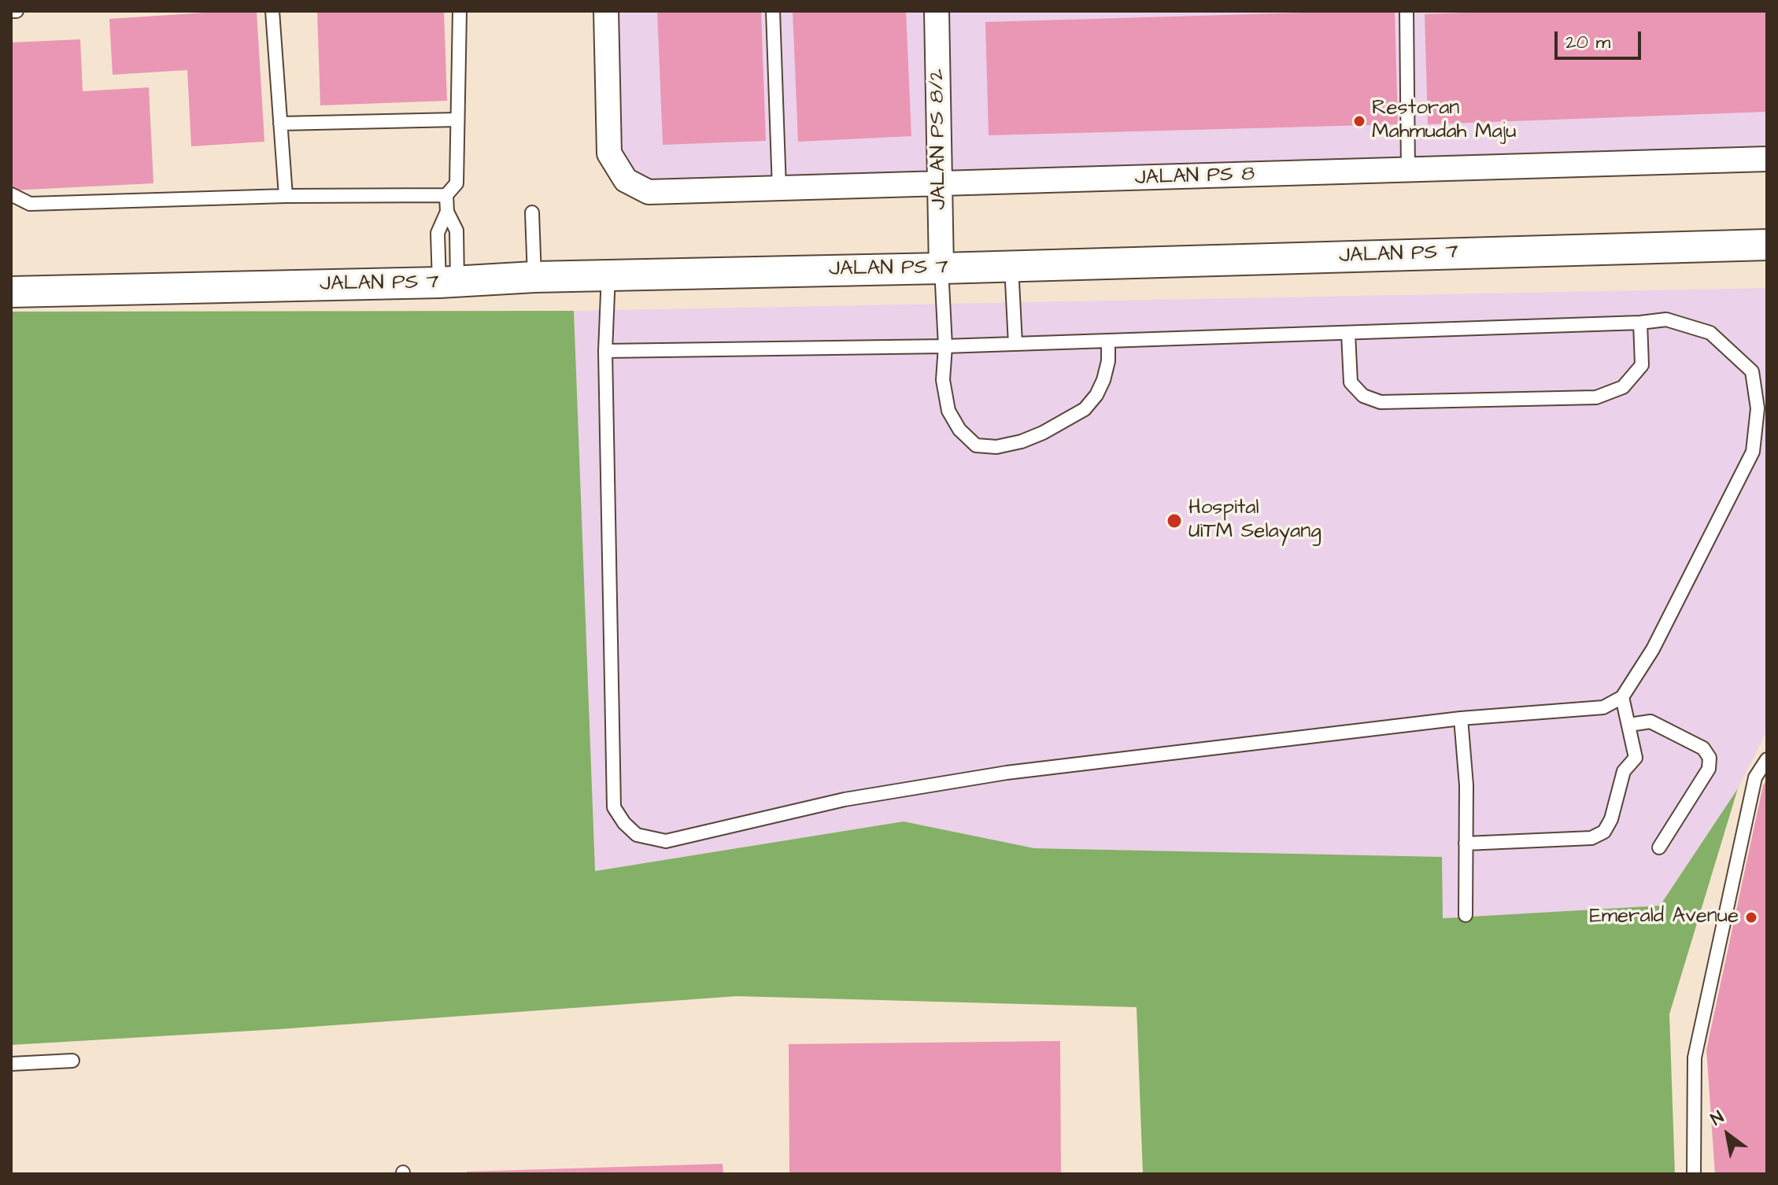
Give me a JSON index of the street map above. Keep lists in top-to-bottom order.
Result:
{
  "streets": {
    "street": ["JALAN PS 8/2", "JALAN PS 8", "JALAN PS 7"]
  },
  "crossings": [
    ["JALAN PS 8/2", "JALAN PS 8"],
    ["JALAN PS 8/2", "JALAN PS 7"]
  ],
  "places": ["Restoran Mahmudah Maju", "Hospital UiTM Selayang", "Emerald Avenue"],
  "scale_bar": "20 m",
  "north": "top left"
}
